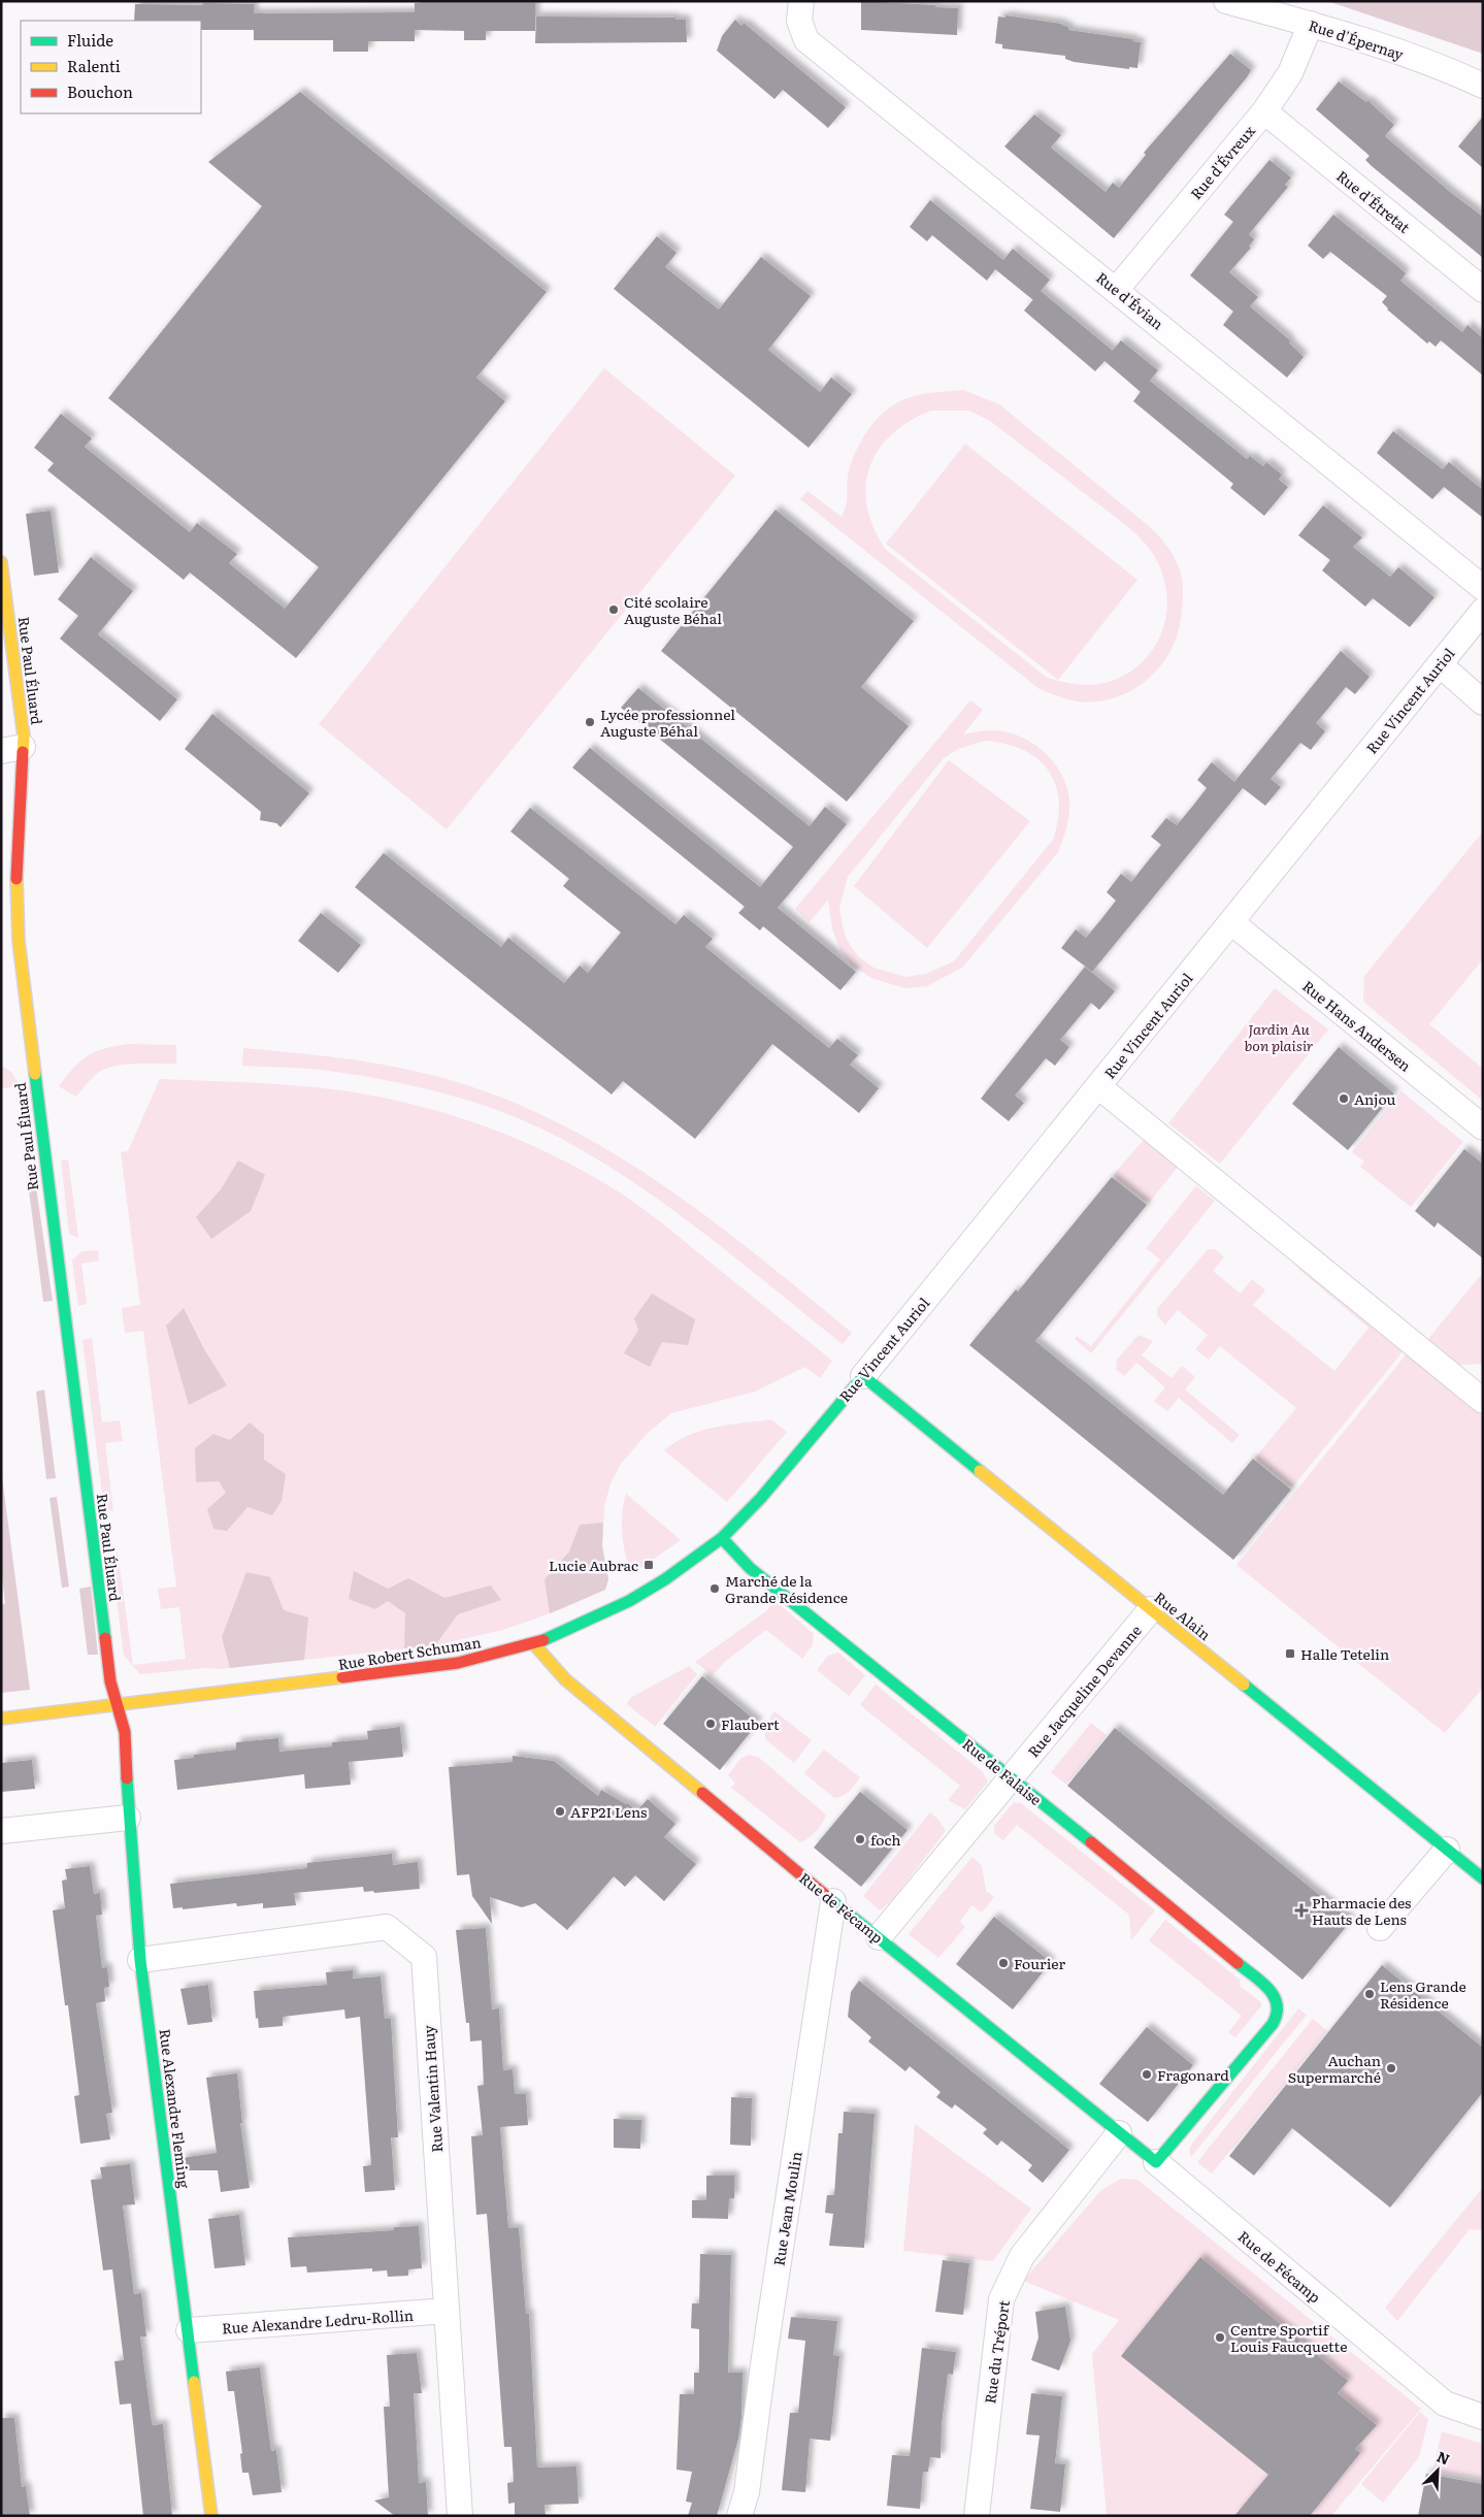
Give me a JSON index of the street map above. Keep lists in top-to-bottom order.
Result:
{
  "streets": {
    "street": [
      "Rue d'Épernay",
      "Rue d'Évreux",
      "Rue d'Étretat",
      "Rue d'Évian",
      "Rue Paul Éluard",
      "Rue Vincent Auriol",
      "Rue Hans Andersen",
      "Rue Alain",
      "Rue Robert Schuman",
      "Rue Jacqueline Devanne",
      "Rue de Falaise",
      "Rue de Fécamp",
      "Rue Valentin Hauy",
      "Rue Alexandre Fleming",
      "Rue Jean Moulin",
      "Rue Alexandre Ledru-Rollin",
      "Rue du Tréport"
    ]
  },
  "crossings": [
    ["Rue d'Épernay", "Rue d'Évreux"],
    ["Rue d'Évreux", "Rue d'Étretat"],
    ["Rue d'Évreux", "Rue d'Évian"],
    ["Rue Paul Éluard", "Rue Robert Schuman"],
    ["Rue Paul Éluard", "Rue Alexandre Fleming"],
    ["Rue Vincent Auriol", "Rue Hans Andersen"],
    ["Rue Vincent Auriol", "Rue Alain"],
    ["Rue Vincent Auriol", "Rue Robert Schuman"],
    ["Rue Alain", "Rue Jacqueline Devanne"],
    ["Rue Robert Schuman", "Rue de Falaise"],
    ["Rue Robert Schuman", "Rue de Fécamp"],
    ["Rue Robert Schuman", "Rue Alexandre Fleming"],
    ["Rue Jacqueline Devanne", "Rue de Falaise"],
    ["Rue Jacqueline Devanne", "Rue de Fécamp"],
    ["Rue de Falaise", "Rue de Fécamp"],
    ["Rue de Fécamp", "Rue Jean Moulin"],
    ["Rue de Fécamp", "Rue du Tréport"],
    ["Rue Valentin Hauy", "Rue Alexandre Fleming"],
    ["Rue Valentin Hauy", "Rue Alexandre Ledru-Rollin"],
    ["Rue Alexandre Fleming", "Rue Alexandre Ledru-Rollin"]
  ],
  "parks": ["Jardin Au bon plaisir"],
  "places": {
    "other": [
      "Cité scolaire Auguste Béhal",
      "Lycée professionnel Auguste Béhal",
      "Anjou",
      "Marché de la Grande Résidence",
      "Flaubert",
      "AFP2I Lens",
      "foch",
      "Fourier",
      "Lens Grande Résidence",
      "Auchan Supermarché",
      "Fragonard",
      "Centre Sportif Louis Faucquette"
    ],
    "transit": ["Lucie Aubrac", "Halle Tetelin"],
    "health": ["Pharmacie des Hauts de Lens"]
  },
  "legend": ["Fluide", "Ralenti", "Bouchon"],
  "north": "top right"
}
